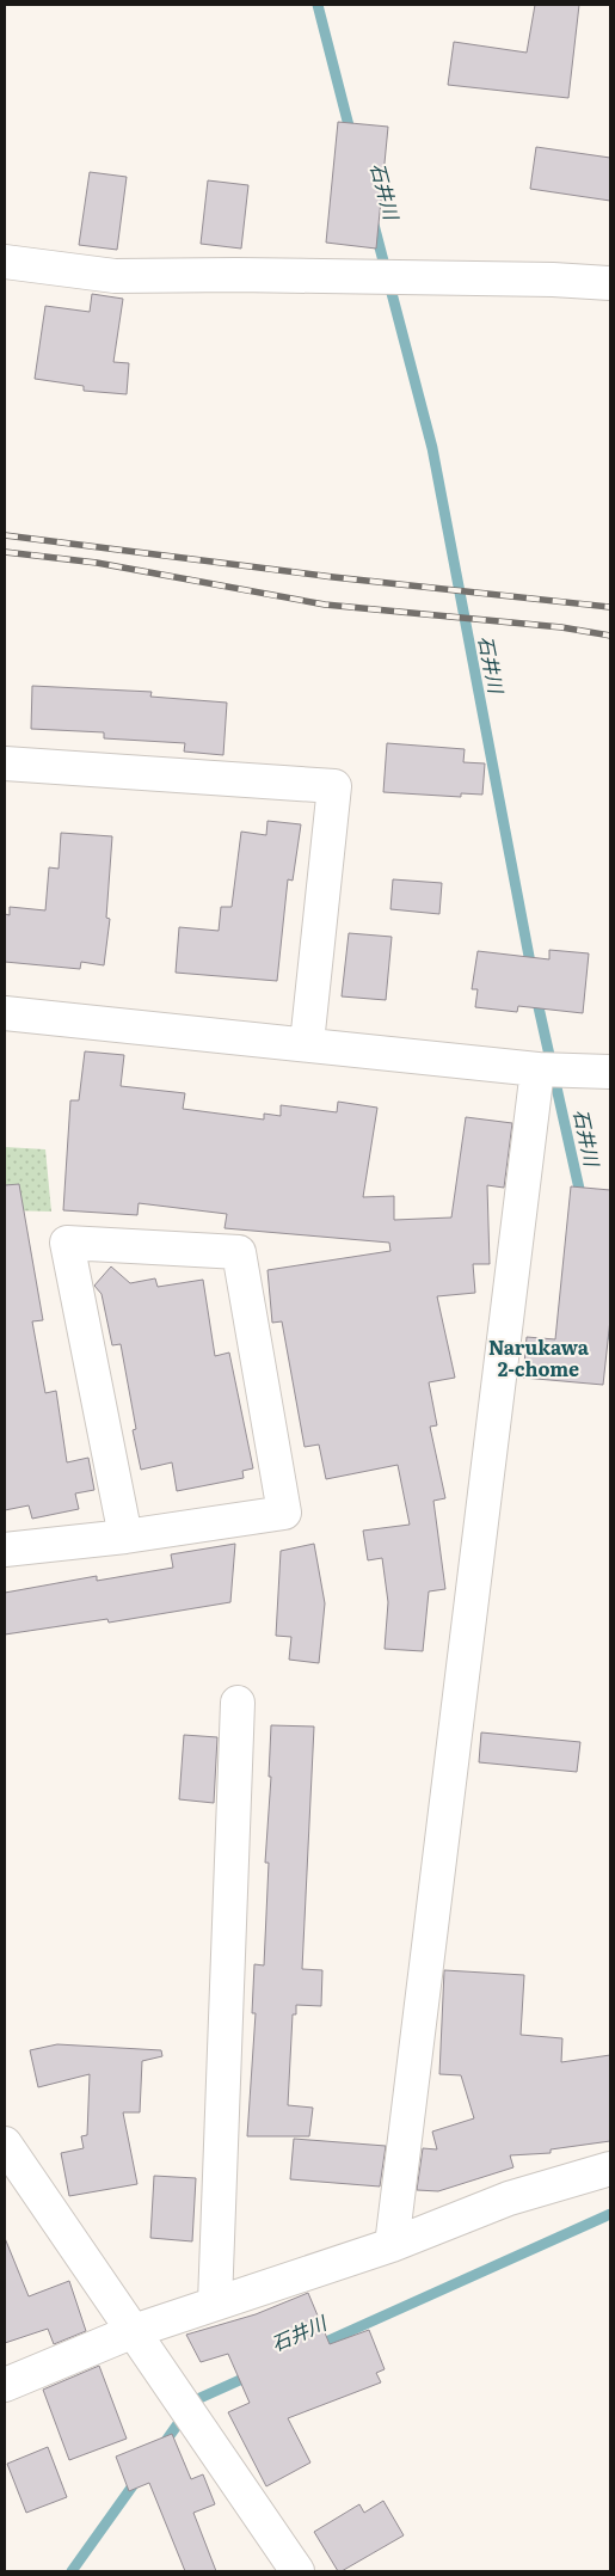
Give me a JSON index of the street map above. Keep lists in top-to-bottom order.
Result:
{
  "districts": ["Narukawa 2-chome"],
  "water": ["石井川"]
}
